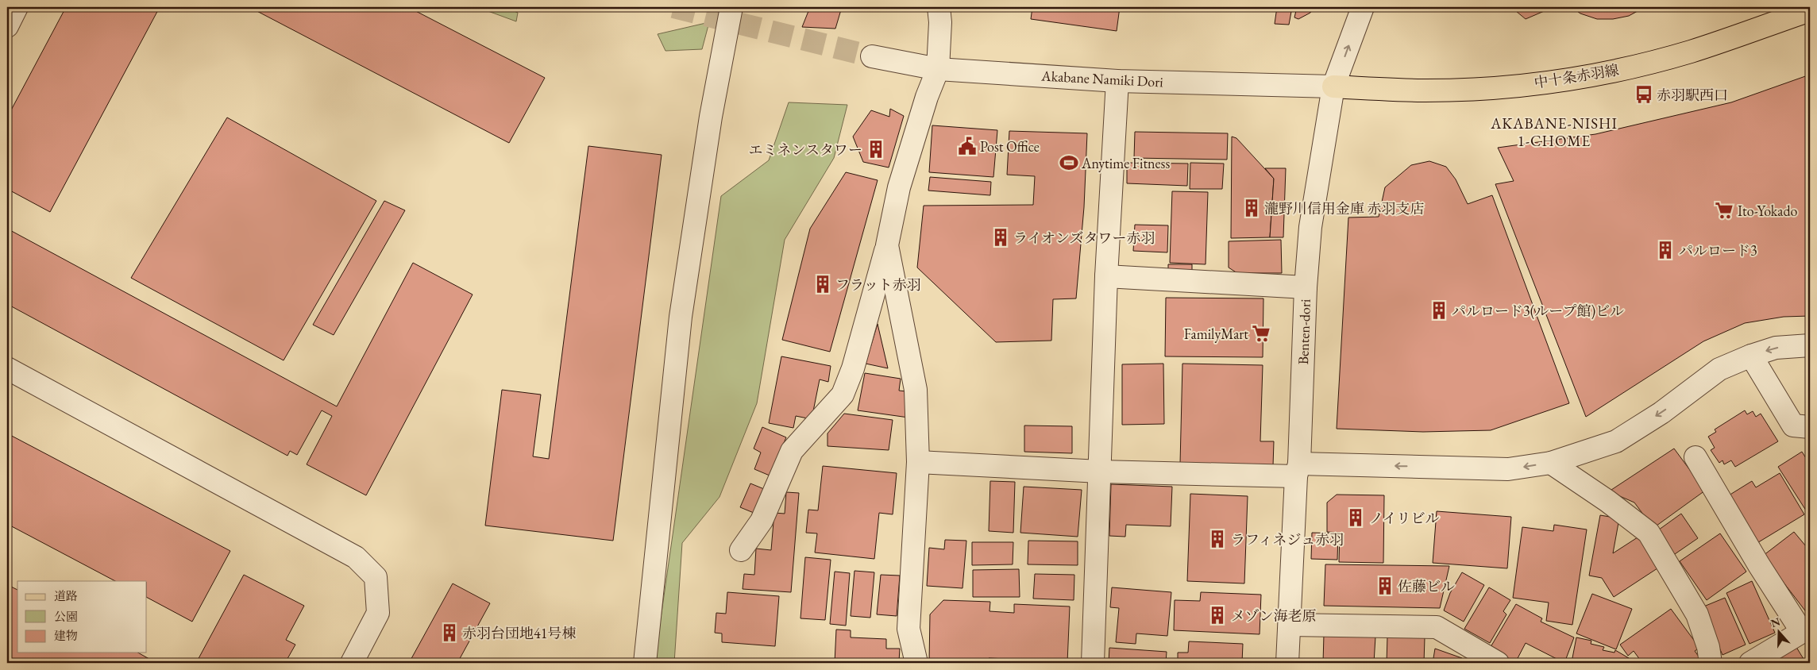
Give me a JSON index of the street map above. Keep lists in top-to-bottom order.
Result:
{
  "streets": {
    "main road": ["中十条赤羽線"],
    "street": ["Akabane Namiki Dori", "Benten-dori"]
  },
  "crossings": [
    ["中十条赤羽線", "Akabane Namiki Dori"],
    ["中十条赤羽線", "Benten-dori"],
    ["Akabane Namiki Dori", "Benten-dori"]
  ],
  "districts": ["AKABANE-NISHI 1-CHOME"],
  "places": {
    "bus stop": ["赤羽駅西口"],
    "public building": ["Post Office"],
    "building": [
      "エミネンスタワー",
      "瀧野川信用金庫 赤羽支店",
      "ライオンズタワー赤羽",
      "パルロード3",
      "フラット赤羽",
      "パルロード3(ループ館)ビル",
      "ノイリビル",
      "ラフィネジュ赤羽",
      "佐藤ビル",
      "メゾン海老原",
      "赤羽台団地41号棟"
    ],
    "sports": ["Anytime Fitness"],
    "supermarket": ["Ito-Yokado", "FamilyMart"]
  },
  "legend": ["道路", "公園", "建物"],
  "north": "top"
}
